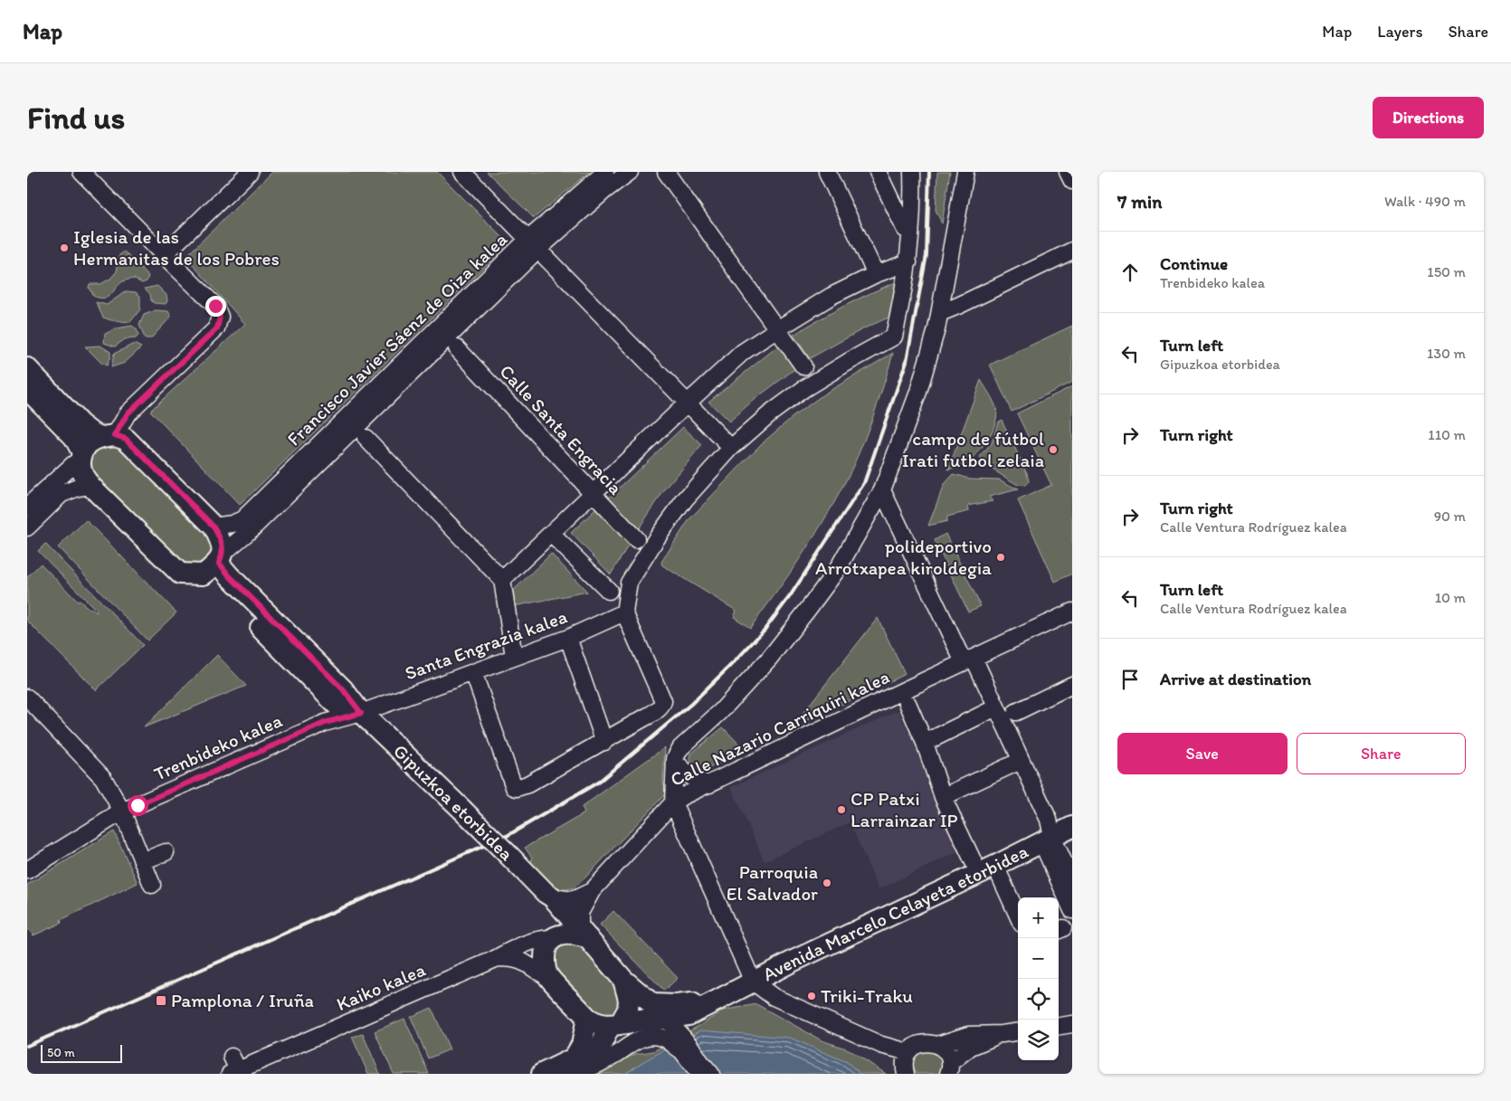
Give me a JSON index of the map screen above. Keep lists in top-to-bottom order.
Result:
{
  "streets": {
    "main road": ["Gipuzkoa etorbidea", "Avenida Marcelo Celayeta etorbidea"],
    "street": [
      "Francisco Javier Sáenz de Oiza kalea",
      "Calle Santa Engracia",
      "Santa Engrazia kalea",
      "Calle Nazario Carriquiri kalea",
      "Trenbideko kalea",
      "Kaiko kalea"
    ]
  },
  "crossings": [
    ["Francisco Javier Sáenz de Oiza kalea", "Gipuzkoa etorbidea"],
    ["Santa Engrazia kalea", "Trenbideko kalea"],
    ["Santa Engrazia kalea", "Gipuzkoa etorbidea"],
    ["Calle Nazario Carriquiri kalea", "Gipuzkoa etorbidea"],
    ["Trenbideko kalea", "Gipuzkoa etorbidea"],
    ["Gipuzkoa etorbidea", "Kaiko kalea"]
  ],
  "places": {
    "other": [
      "Iglesia de las Hermanitas de los Pobres",
      "campo de fútbol Irati futbol zelaia",
      "polideportivo Arrotxapea kiroldegia",
      "CP Patxi Larrainzar IP",
      "Parroquia El Salvador",
      "Triki-Traku"
    ],
    "transit": ["Pamplona / Iruña"]
  },
  "scale_bar": "50 m",
  "page": {
    "header": "Map",
    "nav": ["Map", "Layers", "Share"],
    "buttons": [
      "Directions",
      ["Save", "Share"]
    ],
    "title": "Find us",
    "heading": ["7 min", "Walk · 490 m"],
    "list": [
      ["Continue", "Trenbideko kalea", "150 m"],
      ["Turn left", "Gipuzkoa etorbidea", "130 m"],
      ["Turn right", "110 m"],
      ["Turn right", "Calle Ventura Rodríguez kalea", "90 m"],
      ["Turn left", "Calle Ventura Rodríguez kalea", "10 m"],
      "Arrive at destination"
    ],
    "map_buttons": ["+", "−"],
    "scale": "50 m"
  }
}
